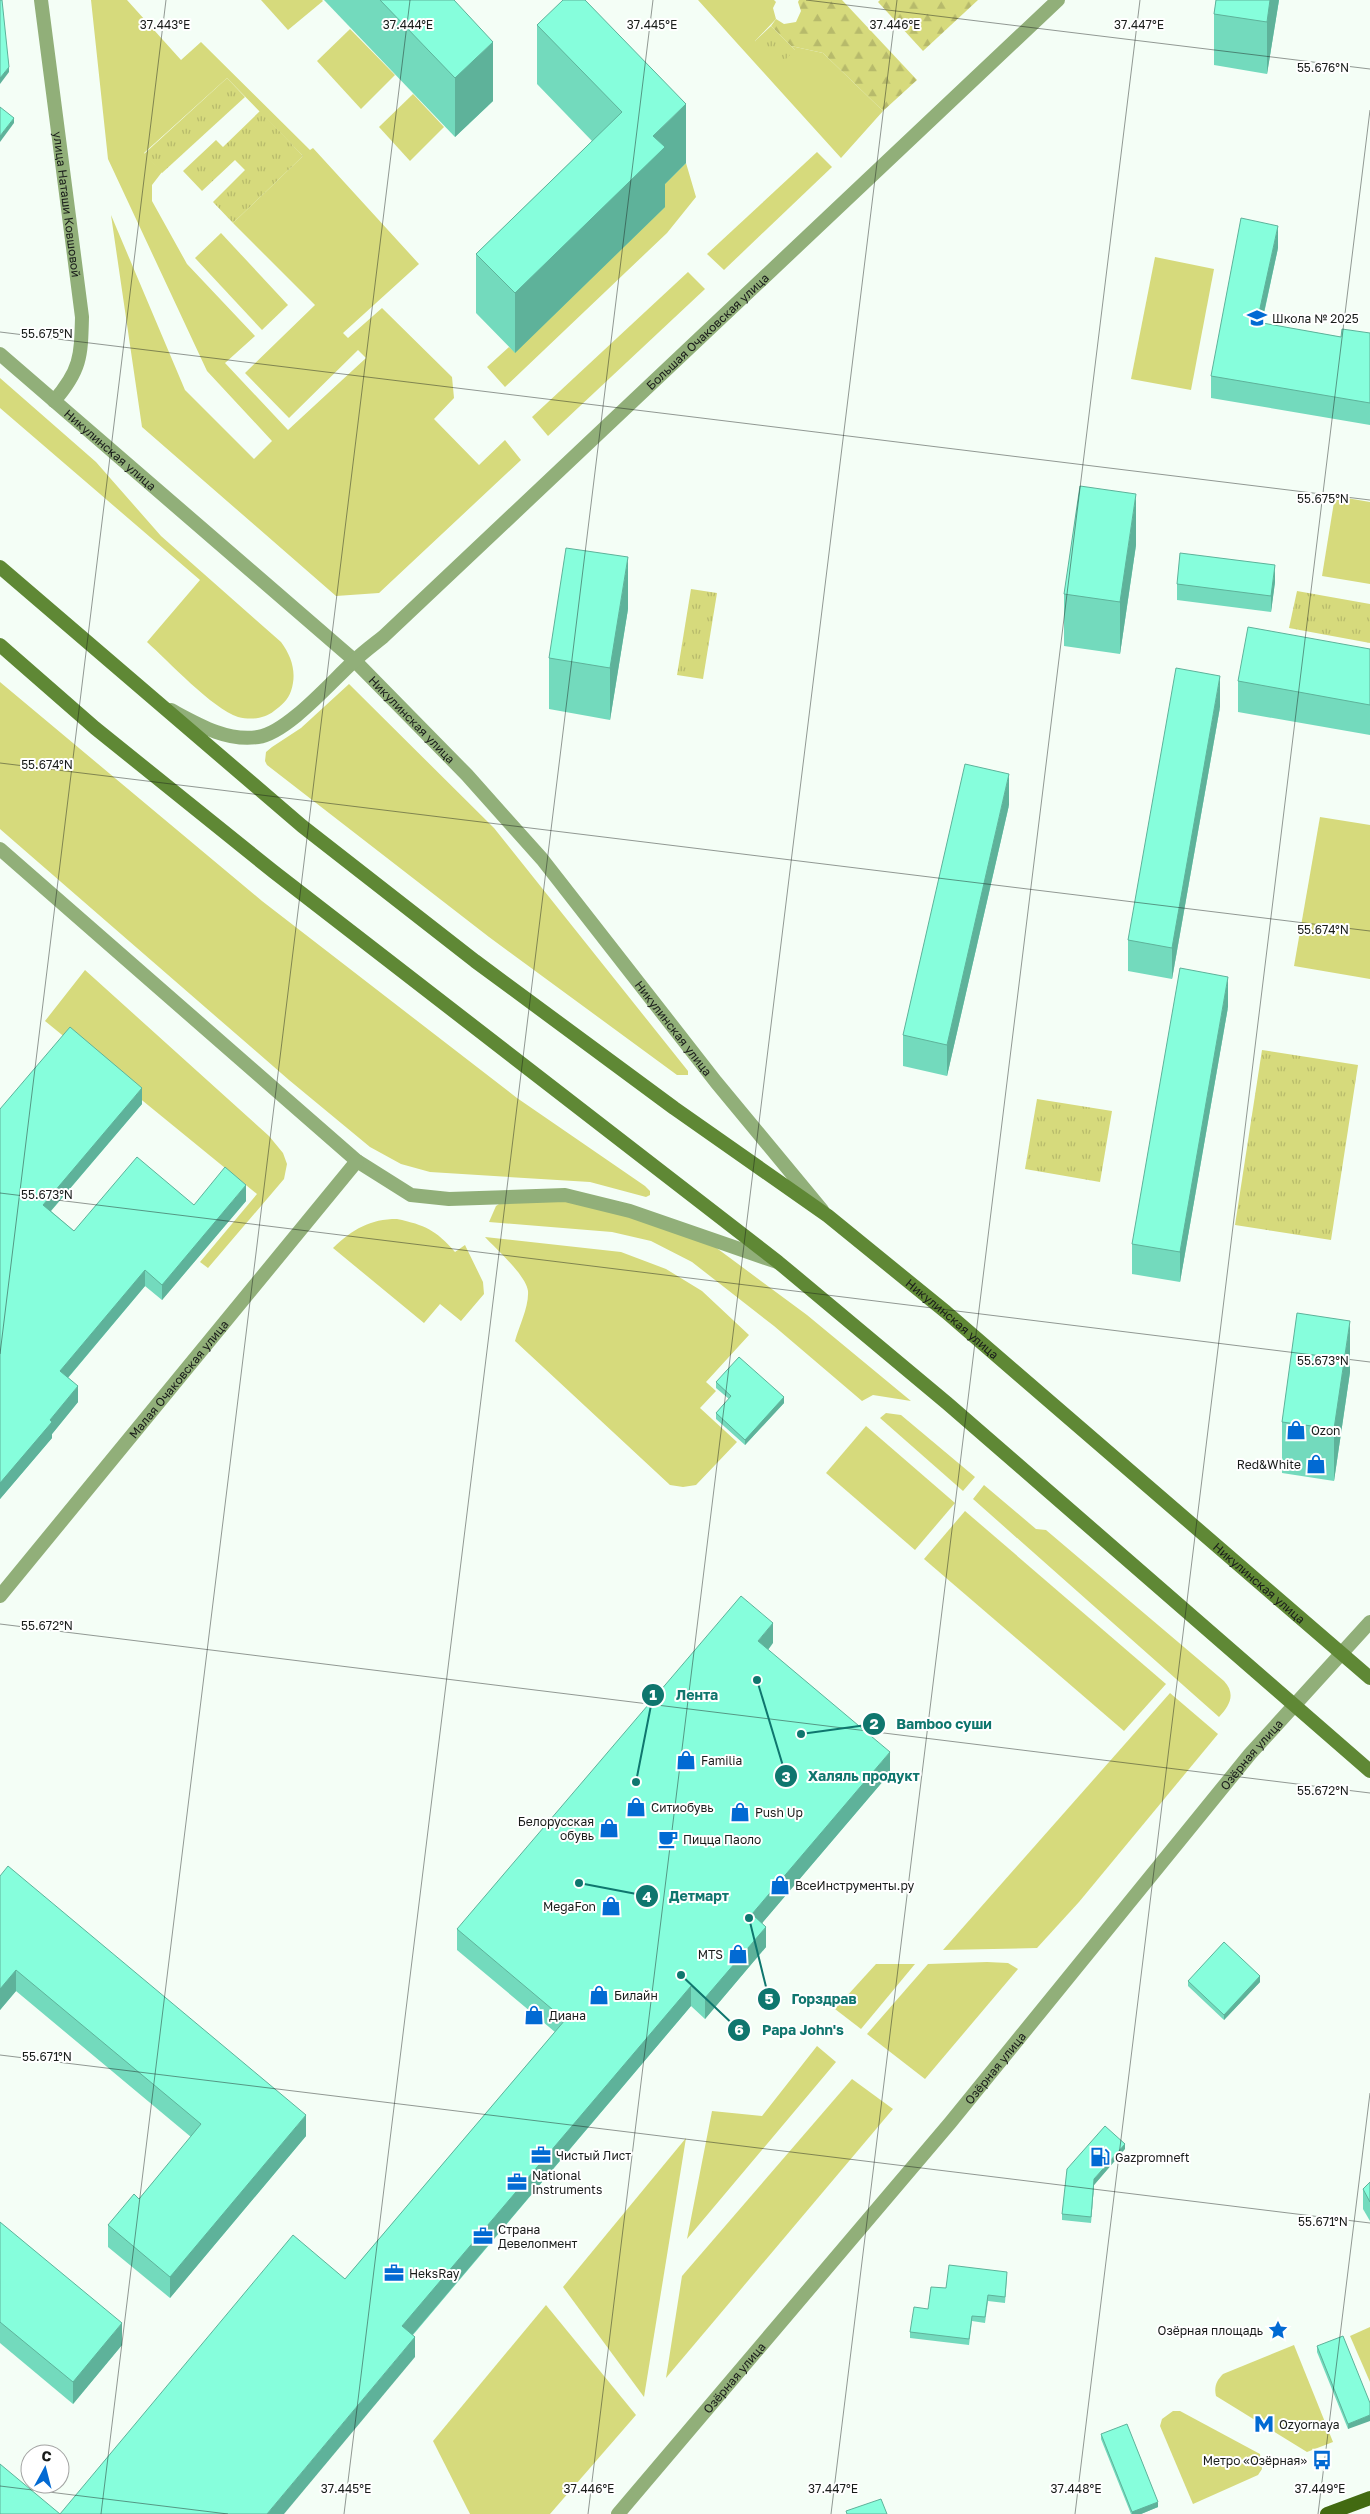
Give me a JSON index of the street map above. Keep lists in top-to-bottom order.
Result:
{
  "streets": {
    "main road": ["Никулинская улица"],
    "street": [
      "улица Наташи Ковшовой",
      "Большая Очаковская улица",
      "Малая Очаковская улица",
      "Озёрная улица"
    ]
  },
  "crossings": [
    ["улица Наташи Ковшовой", "Никулинская улица"],
    ["Большая Очаковская улица", "Никулинская улица"],
    ["Никулинская улица", "Озёрная улица"]
  ],
  "places": {
    "school or university": ["Школа № 2025"],
    "shop": [
      "Ozon",
      "Red&White",
      "Familia",
      "Ситиобувь",
      "Push Up",
      "Белорусская обувь",
      "ВсеИнструменты.ру",
      "MegaFon",
      "MTS",
      "Билайн",
      "Диана"
    ],
    "other": [
      "Халяль продукт",
      "Bamboo суши",
      "Лента",
      "Детмарт",
      "Горздрав",
      "Papa John's"
    ],
    "cafe": ["Пицца Паоло"],
    "office": [
      "Чистый Лист",
      "National Instruments",
      "Страна Девелопмент",
      "HeksRay"
    ],
    "fuel station": ["Gazpromneft"],
    "place": ["Озёрная площадь"],
    "metro station": ["Ozyornaya"],
    "bus stop": ["Метро «Озёрная»"]
  },
  "north": "top",
  "coordinates": [
    "37.443°E",
    "37.444°E",
    "37.445°E",
    "37.446°E",
    "37.447°E",
    "55.676°N",
    "55.675°N",
    "55.674°N",
    "55.673°N",
    "55.672°N",
    "55.671°N",
    "37.448°E",
    "37.449°E"
  ]
}
